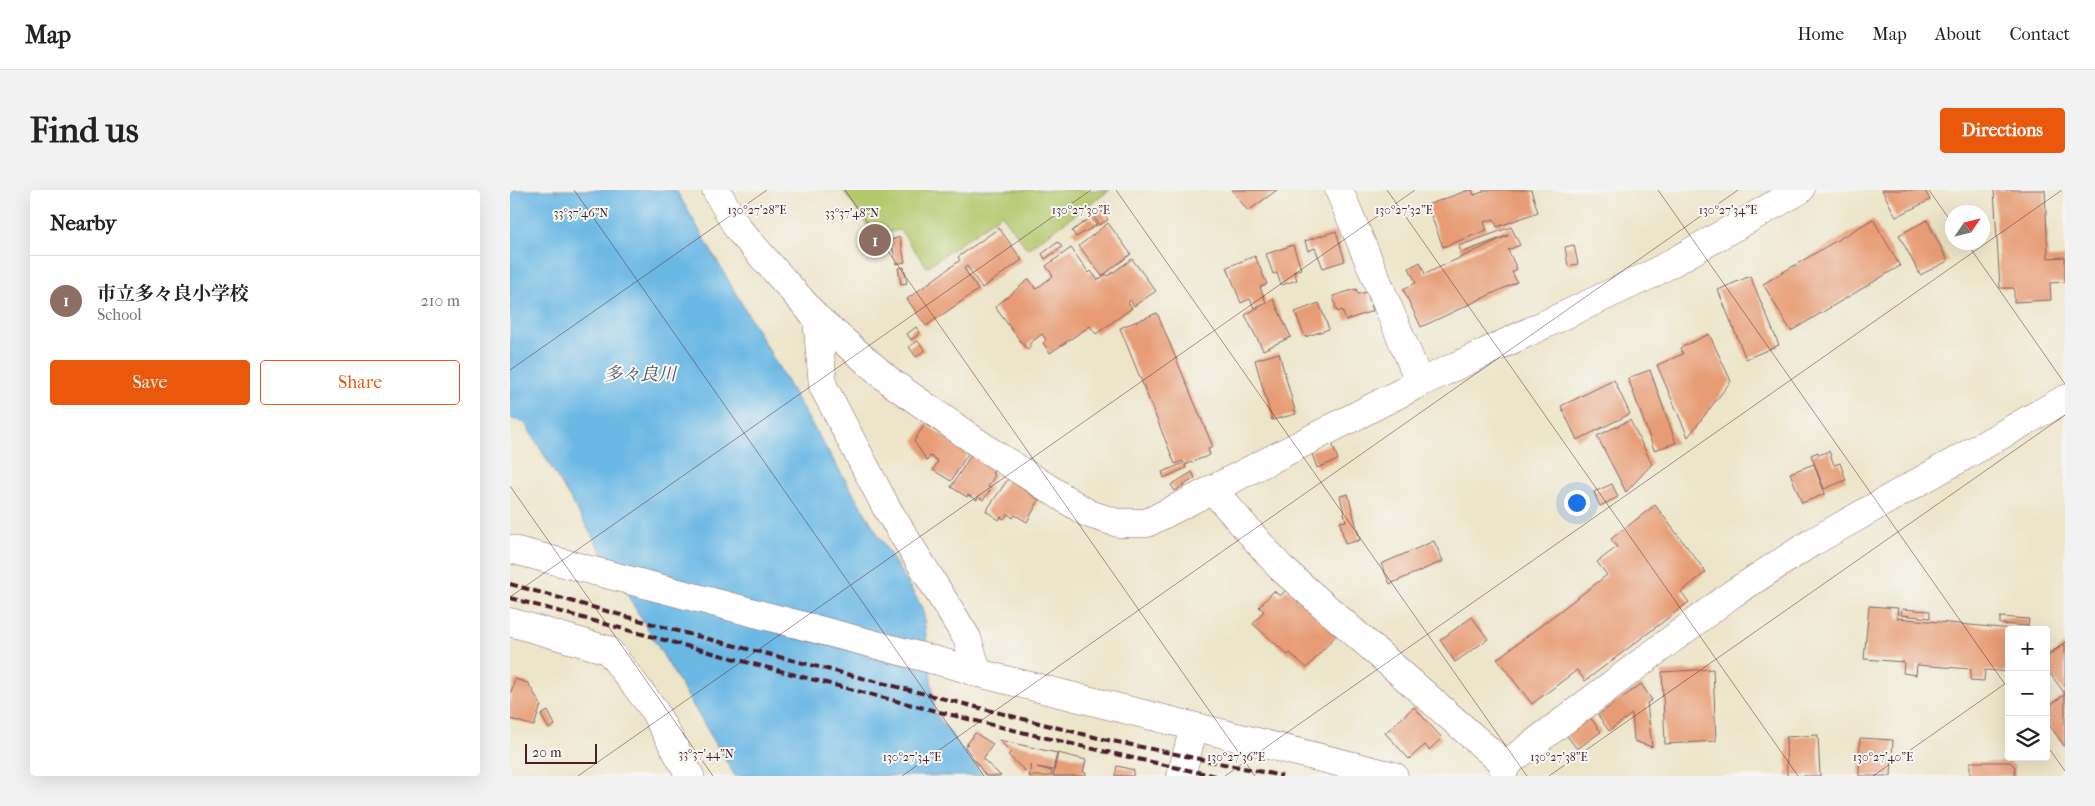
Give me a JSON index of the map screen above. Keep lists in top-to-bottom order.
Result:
{
  "water": ["多々良川"],
  "scale_bar": "20 m",
  "north": "top right",
  "page": {
    "header": "Map",
    "nav": [
      "Home",
      "Map",
      "About",
      "Contact"
    ],
    "buttons": [
      "Directions",
      ["Save", "Share"]
    ],
    "title": "Find us",
    "heading": "Nearby",
    "pins": "1",
    "list": [
      {
        "mark": "1",
        "name": "市立多々良小学校",
        "note": "School",
        "value": "210 m"
      }
    ],
    "map_buttons": ["+", "−"],
    "scale": "20 m"
  },
  "coordinates": [
    "130°27'32\"E",
    "130°27'34\"E",
    "130°27'28\"E",
    "130°27'30\"E",
    "33°37'46\"N",
    "33°37'48\"N",
    "33°37'44\"N",
    "130°27'36\"E",
    "130°27'38\"E",
    "130°27'40\"E"
  ]
}
